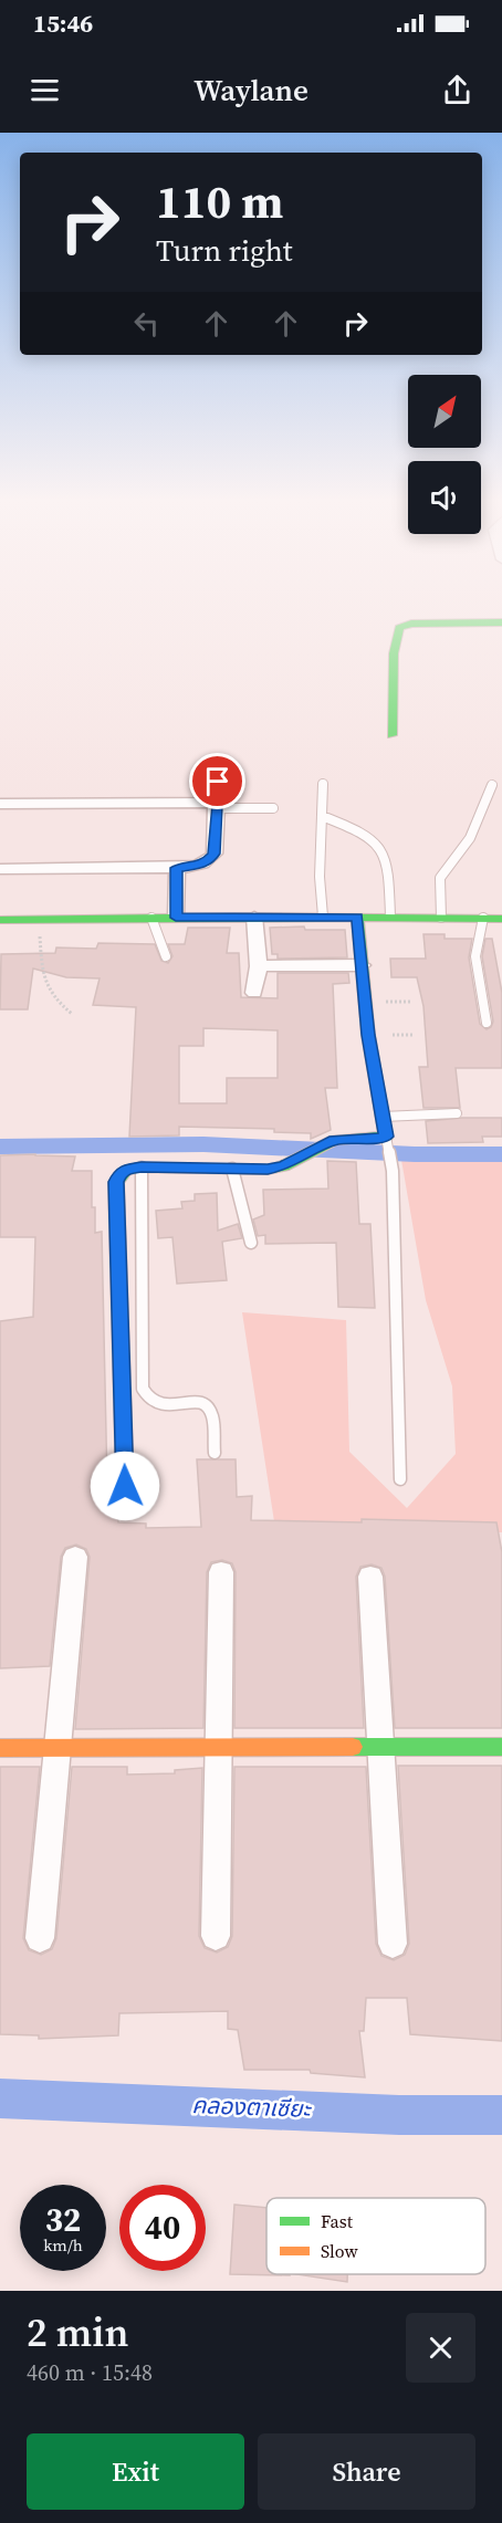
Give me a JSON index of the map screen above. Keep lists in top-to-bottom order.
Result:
{
  "water": ["คลองตาเซียะ"],
  "legend": ["Fast", "Slow"],
  "north": "top right",
  "page": {
    "status": "15:46",
    "header": "Waylane",
    "turn": ["110 m", "Turn right"],
    "speed": "32 km/h",
    "limit": "40",
    "heading": ["2 min", "460 m · 15:48"],
    "buttons": ["Exit", "Share"]
  }
}
